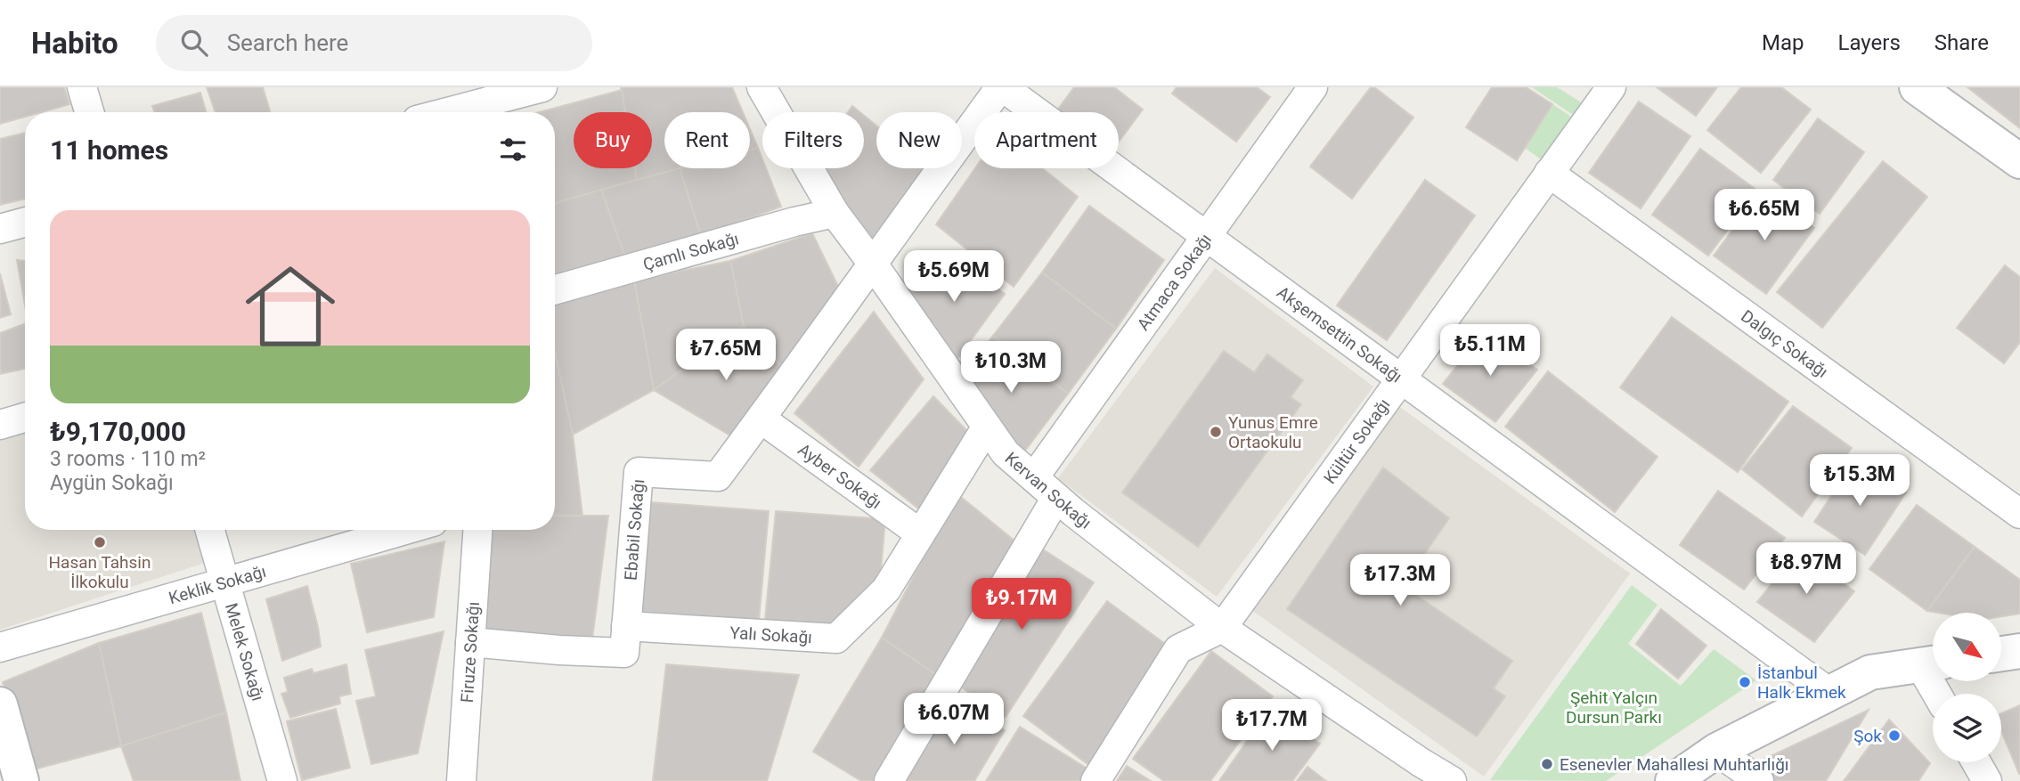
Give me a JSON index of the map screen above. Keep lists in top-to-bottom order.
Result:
{
  "streets": {
    "street": [
      "Çamlı Sokağı",
      "Atmaca Sokağı",
      "Akşemsettin Sokağı",
      "Dalgıç Sokağı",
      "Kültür Sokağı",
      "Ayber Sokağı",
      "Kervan Sokağı",
      "Ebabil Sokağı",
      "Keklik Sokağı",
      "Yalı Sokağı",
      "Melek Sokağı",
      "Firuze Sokağı"
    ]
  },
  "crossings": [
    ["Çamlı Sokağı", "Kervan Sokağı"],
    ["Atmaca Sokağı", "Akşemsettin Sokağı"],
    ["Atmaca Sokağı", "Kervan Sokağı"],
    ["Akşemsettin Sokağı", "Kültür Sokağı"],
    ["Akşemsettin Sokağı", "Ebabil Sokağı"],
    ["Dalgıç Sokağı", "Kültür Sokağı"],
    ["Kültür Sokağı", "Kervan Sokağı"],
    ["Ayber Sokağı", "Ebabil Sokağı"],
    ["Ayber Sokağı", "Yalı Sokağı"],
    ["Kervan Sokağı", "Ebabil Sokağı"],
    ["Kervan Sokağı", "Yalı Sokağı"],
    ["Ebabil Sokağı", "Yalı Sokağı"],
    ["Keklik Sokağı", "Melek Sokağı"]
  ],
  "parks": ["Şehit Yalçın Dursun Parkı"],
  "places": [
    "Yunus Emre Ortaokulu",
    "Hasan Tahsin İlkokulu",
    "İstanbul Halk Ekmek",
    "Şok",
    "Esenevler Mahallesi Muhtarlığı"
  ],
  "north": "bottom right",
  "page": {
    "header": "Habito",
    "search": "Search here",
    "nav": ["Map", "Layers", "Share"],
    "chip": [
      "Buy",
      "Rent",
      "Filters",
      "New",
      "Apartment"
    ],
    "heading": "11 homes",
    "list": [
      {
        "name": "₺9,170,000",
        "note": "3 rooms · 110 m² · Aygün Sokağı"
      }
    ],
    "price": [
      "₺6.65M",
      "₺5.69M",
      "₺5.11M",
      "₺7.65M",
      "₺10.3M",
      "₺15.3M",
      "₺8.97M",
      "₺17.3M",
      "₺9.17M",
      "₺6.07M",
      "₺17.7M"
    ]
  }
}
